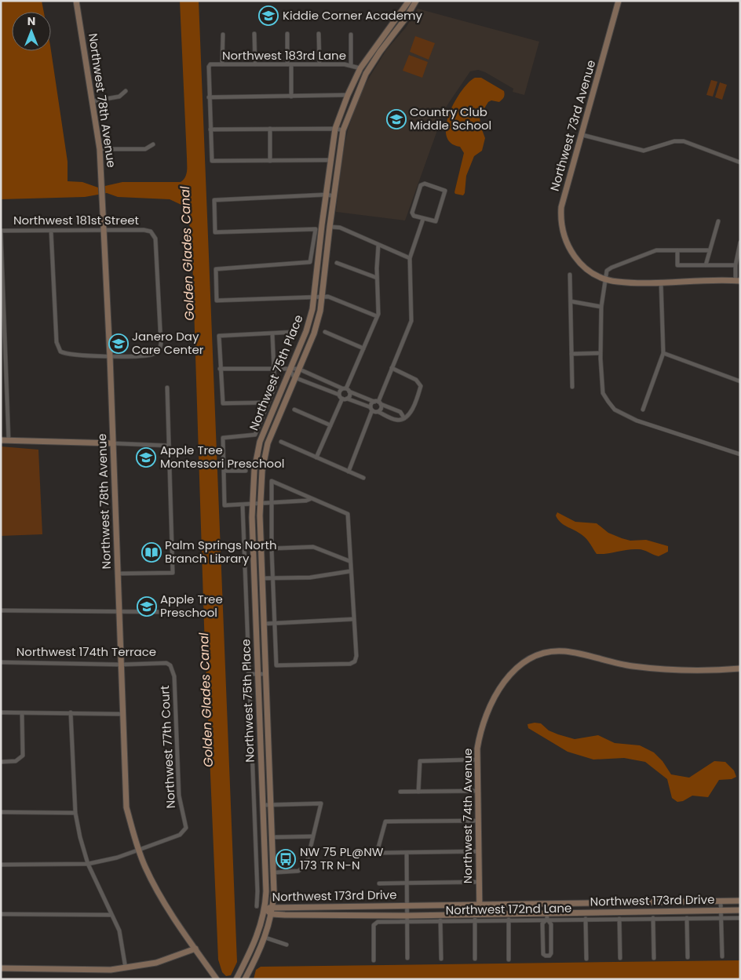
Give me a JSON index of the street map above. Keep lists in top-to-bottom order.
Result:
{
  "streets": {
    "street": [
      "Northwest 183rd Lane",
      "Northwest 78th Avenue",
      "Northwest 73rd Avenue",
      "Northwest 181st Street",
      "Northwest 75th Place",
      "Northwest 174th Terrace",
      "Northwest 77th Court",
      "Northwest 74th Avenue",
      "Northwest 173rd Drive",
      "Northwest 172nd Lane"
    ]
  },
  "crossings": [
    ["Northwest 183rd Lane", "Northwest 75th Place"],
    ["Northwest 78th Avenue", "Northwest 181st Street"],
    ["Northwest 78th Avenue", "Northwest 174th Terrace"],
    ["Northwest 78th Avenue", "Northwest 77th Court"],
    ["Northwest 75th Place", "Northwest 173rd Drive"],
    ["Northwest 174th Terrace", "Northwest 77th Court"],
    ["Northwest 74th Avenue", "Northwest 173rd Drive"],
    ["Northwest 173rd Drive", "Northwest 172nd Lane"]
  ],
  "water": ["Golden Glades Canal"],
  "places": {
    "school or university": [
      "Kiddie Corner Academy",
      "Country Club Middle School",
      "Janero Day Care Center",
      "Apple Tree Montessori Preschool",
      "Apple Tree Preschool"
    ],
    "library": ["Palm Springs North Branch Library"],
    "bus stop": ["NW 75 PL@NW 173 TR N-N"]
  },
  "north": "top"
}
